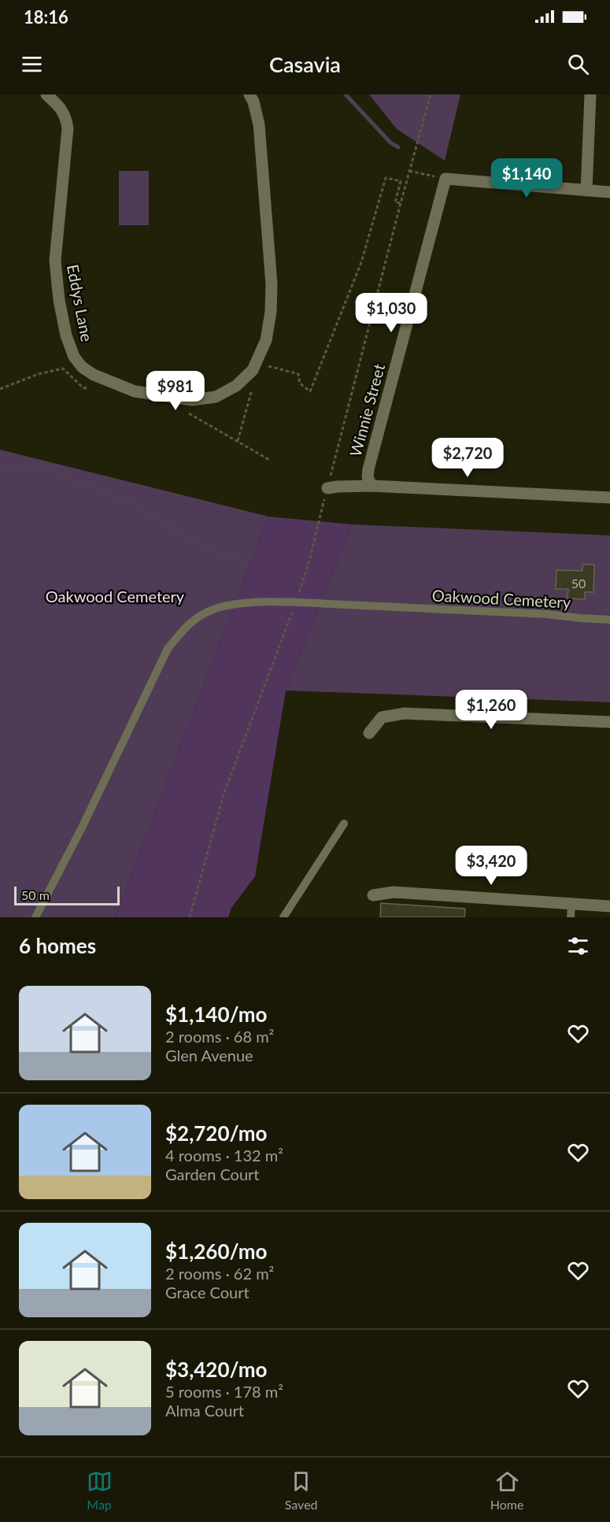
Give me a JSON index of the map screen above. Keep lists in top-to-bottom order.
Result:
{
  "streets": {
    "street": ["Eddys Lane", "Winnie Street"],
    "lane": ["Oakwood Cemetery"]
  },
  "parks": ["Oakwood Cemetery"],
  "house_numbers": ["50"],
  "scale_bar": "50 m",
  "page": {
    "status": "18:16",
    "header": "Casavia",
    "price": [
      "$1,140",
      "$1,030",
      "$981",
      "$2,720",
      "$1,260",
      "$3,420"
    ],
    "scale": "50 m",
    "heading": "6 homes",
    "list": [
      {
        "name": "$1,140/mo",
        "note": "2 rooms · 68 m² · Glen Avenue"
      },
      {
        "name": "$2,720/mo",
        "note": "4 rooms · 132 m² · Garden Court"
      },
      {
        "name": "$1,260/mo",
        "note": "2 rooms · 62 m² · Grace Court"
      },
      {
        "name": "$3,420/mo",
        "note": "5 rooms · 178 m² · Alma Court"
      }
    ],
    "tabs": ["Map", "Saved", "Home"]
  }
}
